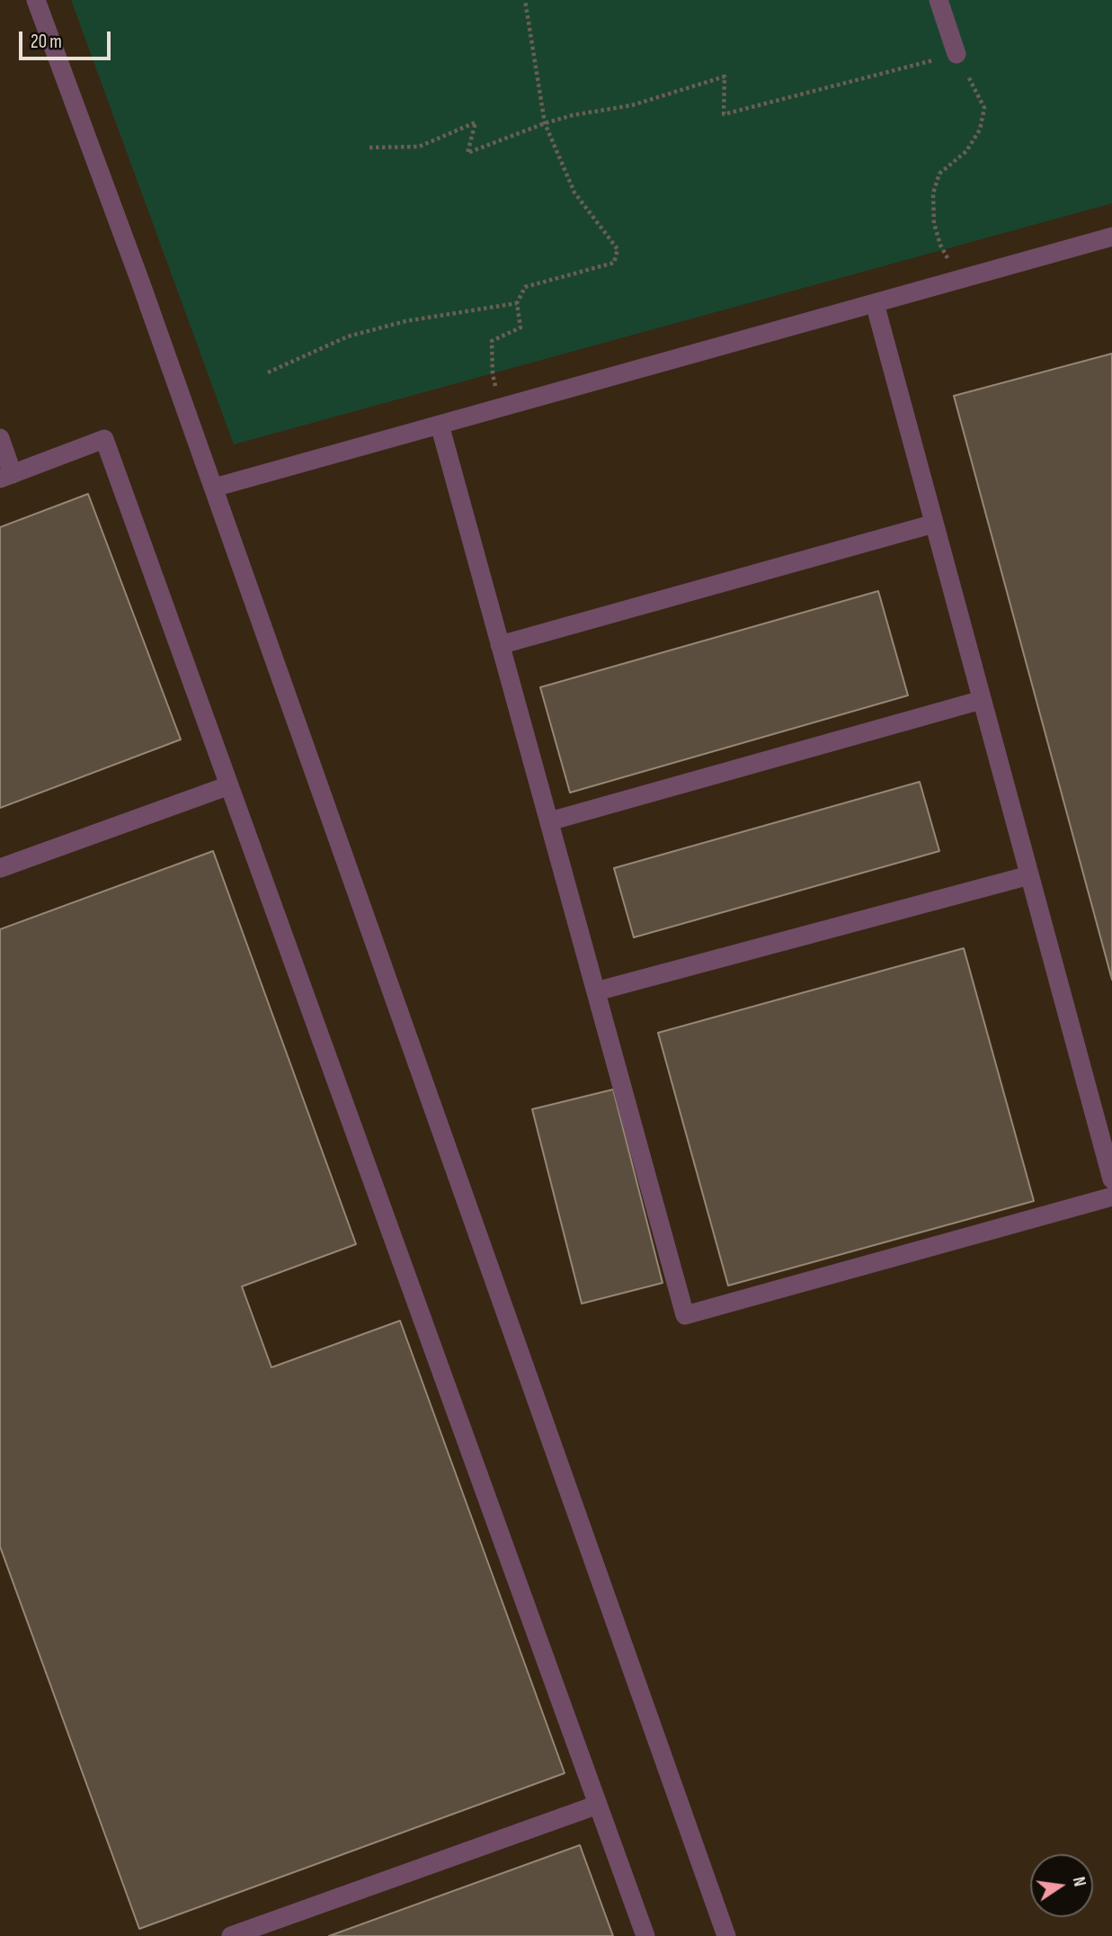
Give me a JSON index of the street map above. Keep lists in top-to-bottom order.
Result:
{
  "scale_bar": "20 m",
  "north": "right"
}
